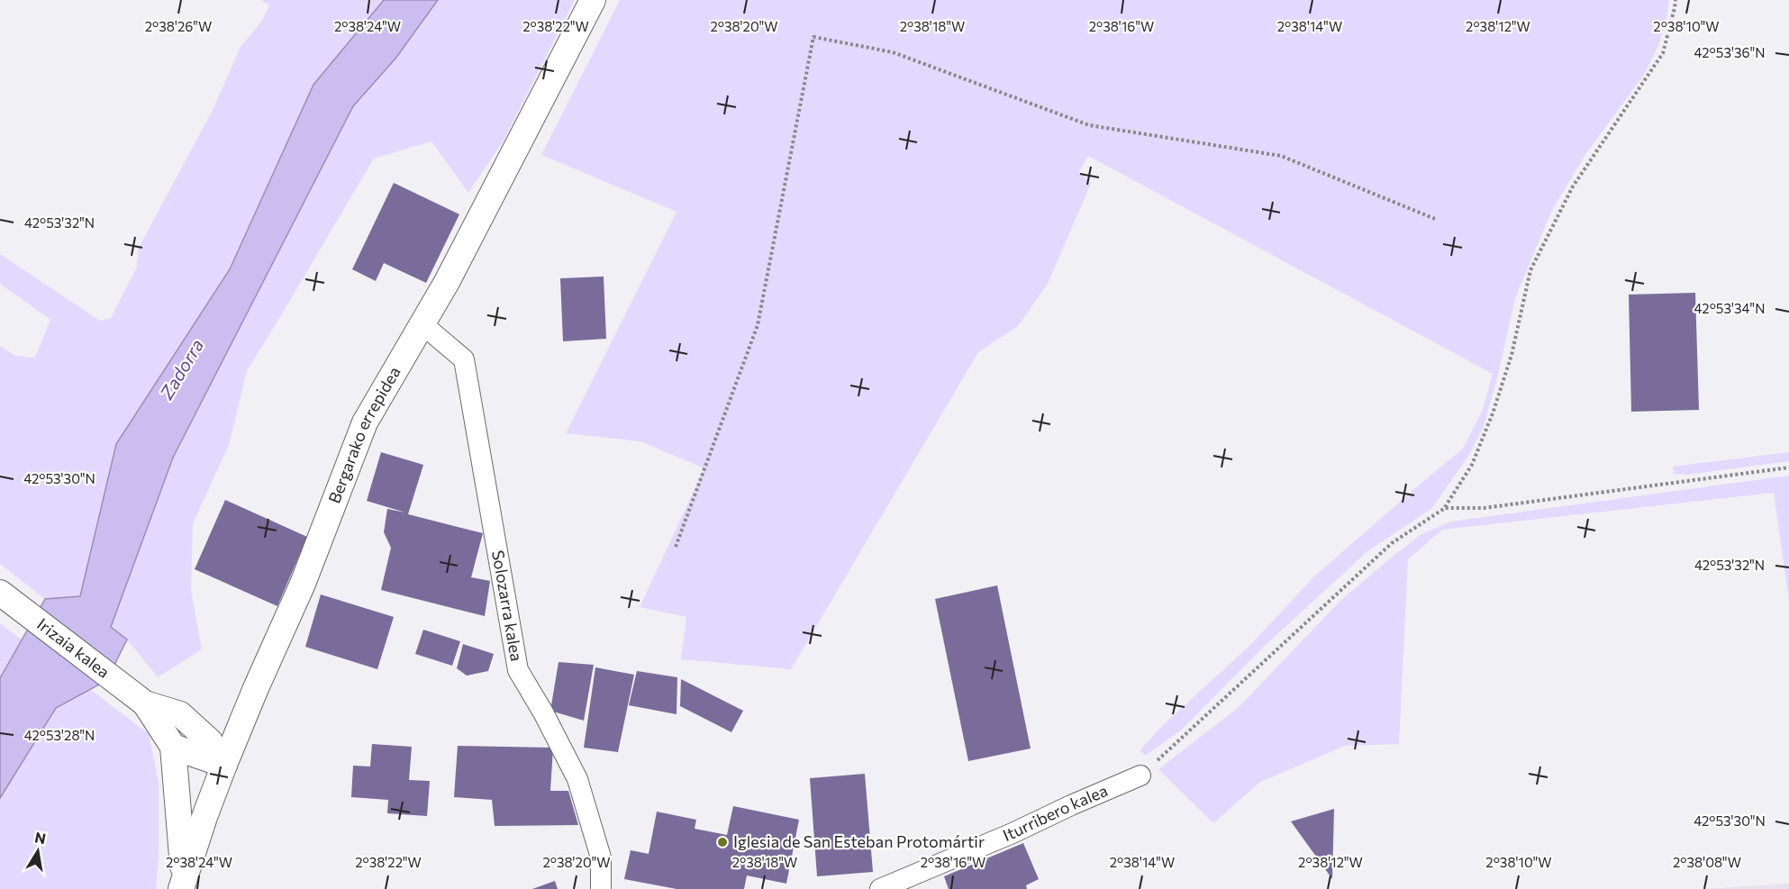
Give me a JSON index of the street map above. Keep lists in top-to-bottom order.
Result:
{
  "streets": {
    "street": [
      "Bergarako errepidea",
      "Solozarra kalea",
      "Irizaia kalea",
      "Iturribero kalea"
    ]
  },
  "crossings": [
    ["Bergarako errepidea", "Solozarra kalea"],
    ["Bergarako errepidea", "Irizaia kalea"]
  ],
  "water": ["Zadorra"],
  "places": ["Iglesia de San Esteban Protomártir"],
  "north": "top",
  "coordinates": [
    "2°38'26\"W",
    "2°38'24\"W",
    "2°38'22\"W",
    "2°38'20\"W",
    "2°38'18\"W",
    "2°38'16\"W",
    "2°38'14\"W",
    "2°38'12\"W",
    "2°38'10\"W",
    "42°53'36\"N",
    "42°53'32\"N",
    "42°53'34\"N",
    "42°53'30\"N",
    "42°53'28\"N",
    "2°38'08\"W"
  ]
}
